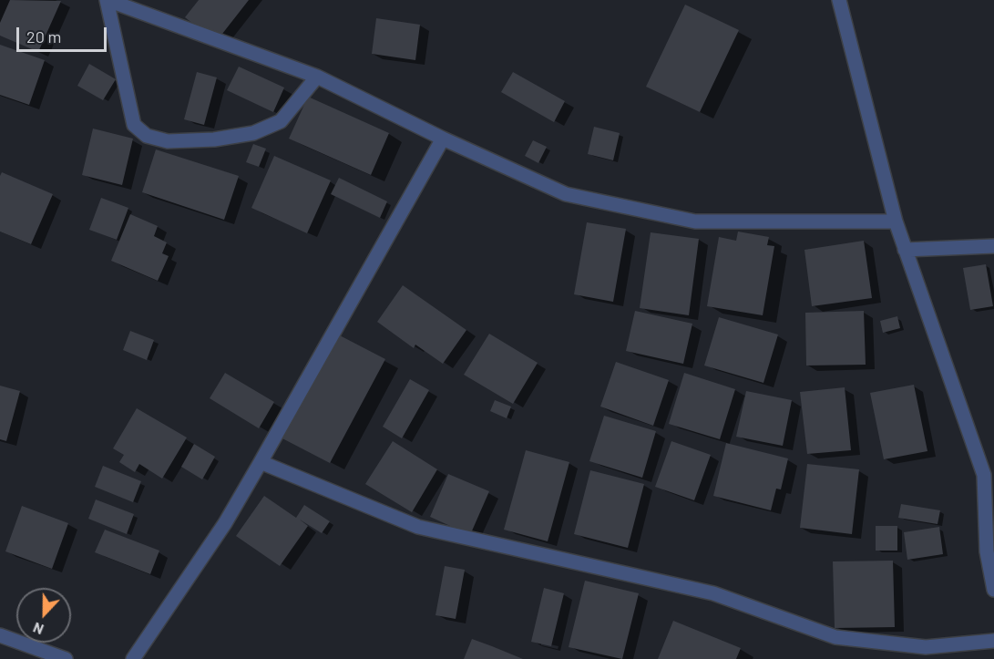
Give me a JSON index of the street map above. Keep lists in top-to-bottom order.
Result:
{
  "scale_bar": "20 m",
  "north": "bottom"
}
